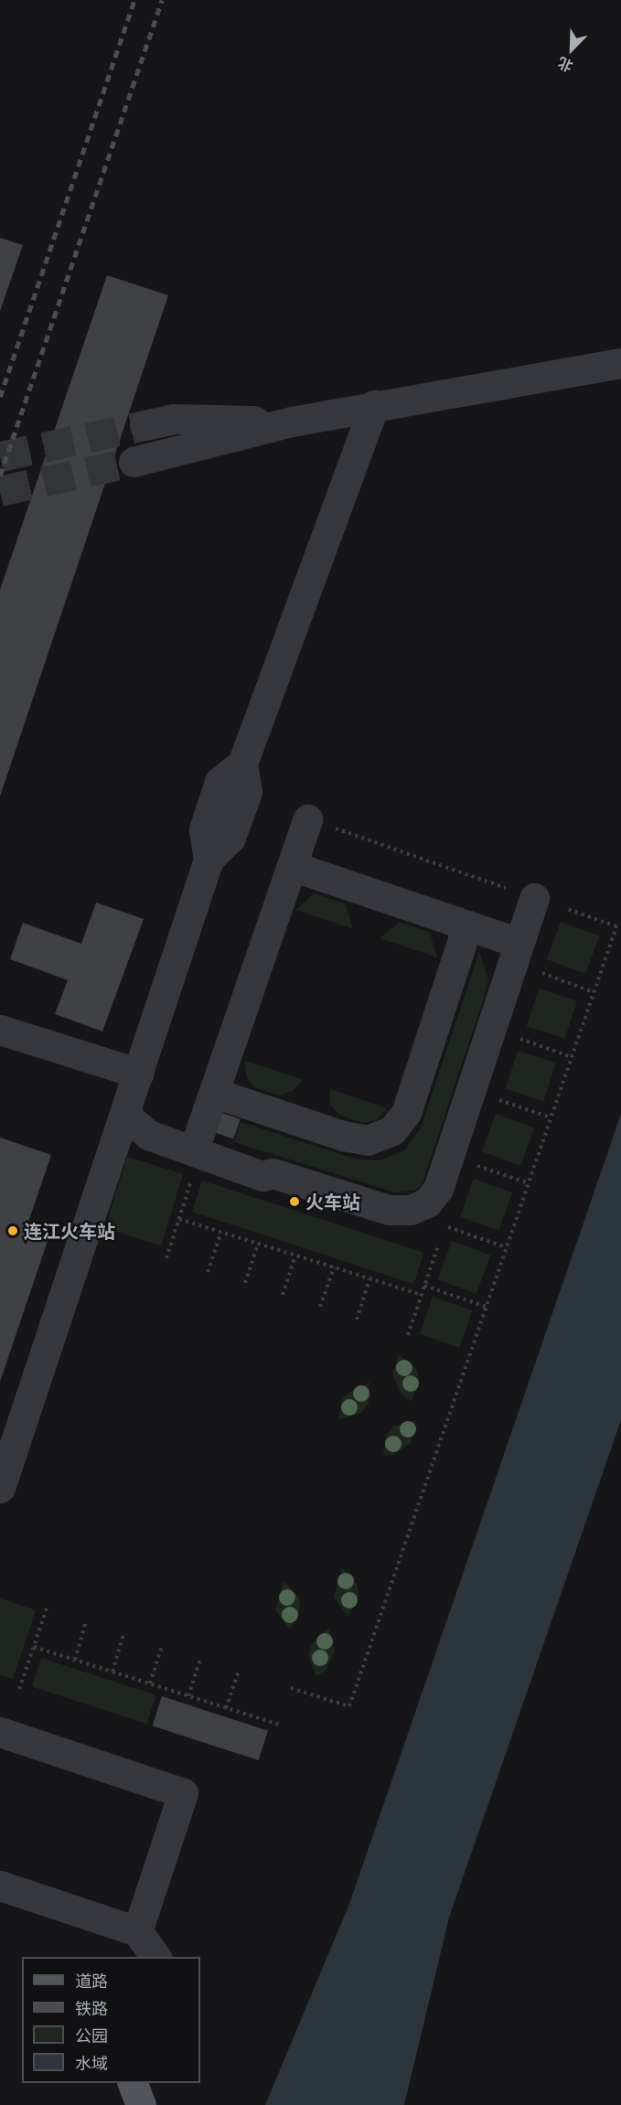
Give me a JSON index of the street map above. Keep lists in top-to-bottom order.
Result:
{
  "places": ["火车站", "连江火车站"],
  "legend": [
    "道路",
    "铁路",
    "公园",
    "水域"
  ],
  "north": "bottom left"
}
